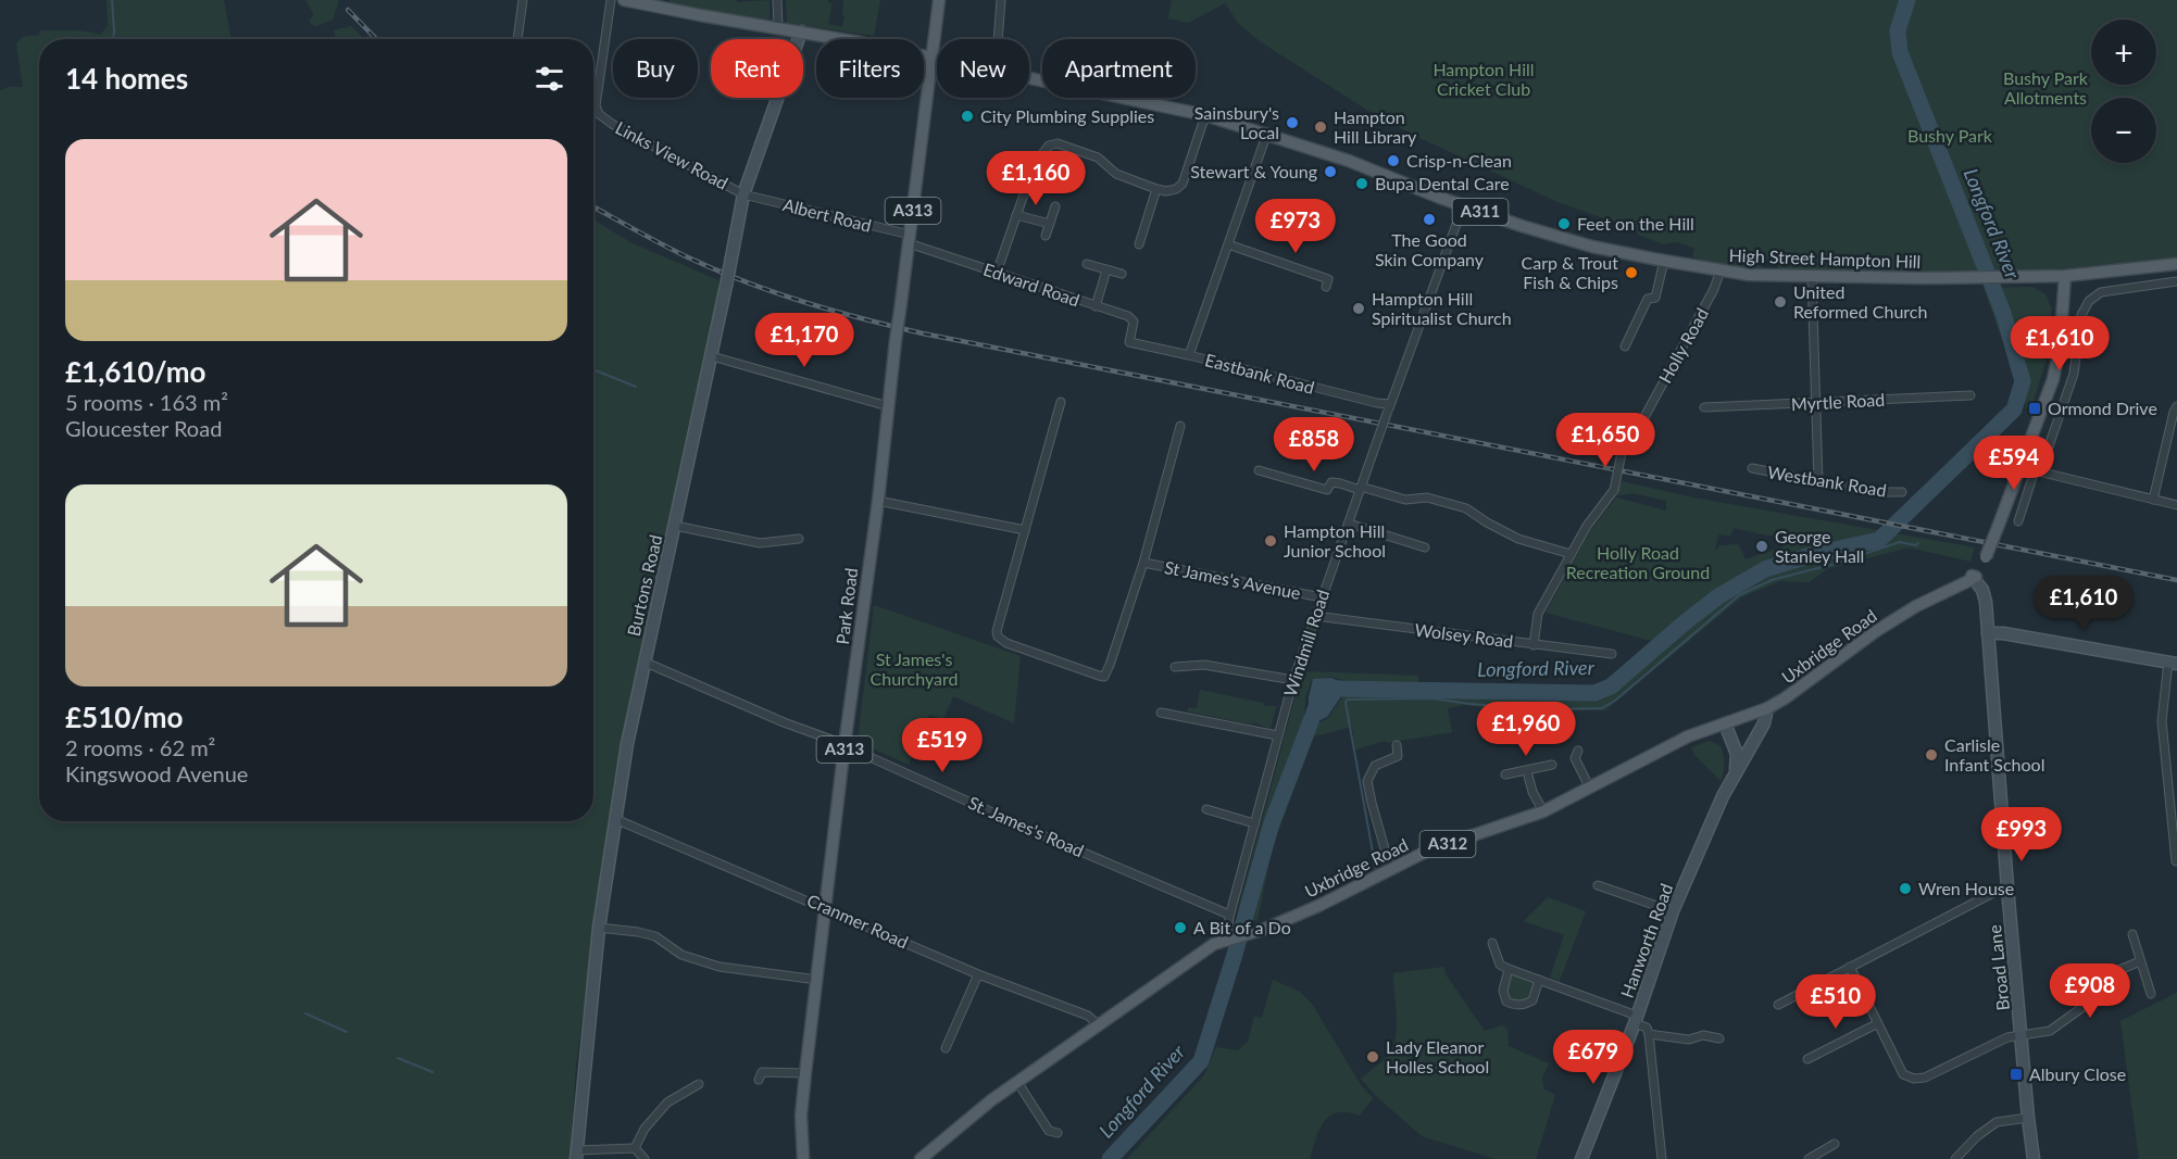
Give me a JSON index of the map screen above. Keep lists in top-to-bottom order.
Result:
{
  "streets": {
    "main road": [
      "A313",
      "A311",
      "High Street Hampton Hill",
      "Park Road",
      "Uxbridge Road",
      "A312"
    ],
    "street": [
      "Links View Road",
      "Albert Road",
      "Edward Road",
      "Holly Road",
      "Eastbank Road",
      "Myrtle Road",
      "Westbank Road",
      "St James's Avenue",
      "Burtons Road",
      "Wolsey Road",
      "Windmill Road",
      "St. James's Road",
      "Cranmer Road",
      "Hanworth Road",
      "Broad Lane"
    ]
  },
  "crossings": [
    ["Links View Road", "Albert Road"],
    ["Links View Road", "Burtons Road"],
    ["A313", "A311"],
    ["A313", "Park Road"],
    ["A311", "High Street Hampton Hill"],
    ["A311", "Burtons Road"],
    ["A311", "Park Road"],
    ["Albert Road", "Edward Road"],
    ["Albert Road", "Burtons Road"],
    ["Albert Road", "Park Road"],
    ["High Street Hampton Hill", "Holly Road"],
    ["High Street Hampton Hill", "Windmill Road"],
    ["Edward Road", "Eastbank Road"],
    ["Edward Road", "Park Road"],
    ["Eastbank Road", "Windmill Road"],
    ["St James's Avenue", "Windmill Road"],
    ["Burtons Road", "St. James's Road"],
    ["Burtons Road", "Cranmer Road"],
    ["Park Road", "St. James's Road"],
    ["Park Road", "Cranmer Road"],
    ["Wolsey Road", "Windmill Road"],
    ["Windmill Road", "Uxbridge Road"],
    ["Windmill Road", "St. James's Road"],
    ["Uxbridge Road", "Cranmer Road"],
    ["Uxbridge Road", "Hanworth Road"],
    ["Uxbridge Road", "Broad Lane"]
  ],
  "water": ["Longford River"],
  "parks": [
    "Hampton Hill Cricket Club",
    "Bushy Park Allotments",
    "Bushy Park",
    "Holly Road Recreation Ground",
    "St James's Churchyard"
  ],
  "places": {
    "other": [
      "City Plumbing Supplies",
      "Sainsbury's Local",
      "Hampton Hill Library",
      "Crisp-n-Clean",
      "Stewart & Young",
      "Bupa Dental Care",
      "The Good Skin Company",
      "Feet on the Hill",
      "Carp & Trout Fish & Chips",
      "United Reformed Church",
      "Hampton Hill Spiritualist Church",
      "Hampton Hill Junior School",
      "George Stanley Hall",
      "Carlisle Infant School",
      "Wren House",
      "A Bit of a Do",
      "Lady Eleanor Holles School"
    ],
    "transit": ["Ormond Drive", "Albury Close"]
  },
  "page": {
    "map_buttons": ["+", "−"],
    "chip": [
      "Buy",
      "Rent",
      "Filters",
      "New",
      "Apartment"
    ],
    "heading": "14 homes",
    "list": [
      {
        "name": "£1,610/mo",
        "note": "5 rooms · 163 m² · Gloucester Road"
      },
      {
        "name": "£510/mo",
        "note": "2 rooms · 62 m² · Kingswood Avenue"
      }
    ],
    "price": [
      "£1,160",
      "£973",
      "£1,170",
      "£1,610",
      "£1,650",
      "£858",
      "£594",
      "£1,610",
      "£1,960",
      "£519",
      "£993",
      "£908",
      "£510",
      "£679"
    ]
  }
}
